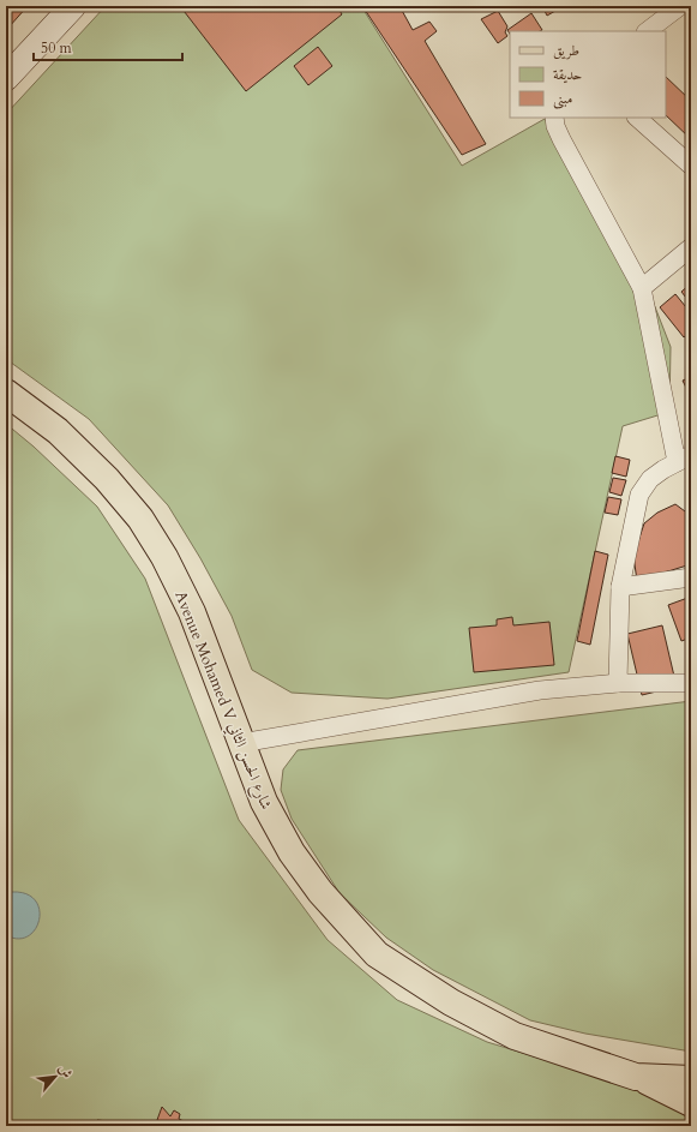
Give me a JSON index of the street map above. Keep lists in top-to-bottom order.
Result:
{
  "streets": {
    "main road": ["Avenue Mohamed V شارع الحسن الثاني"]
  },
  "legend": ["طريق", "حديقة", "مبنى"],
  "scale_bar": "50 m",
  "north": "top right"
}
